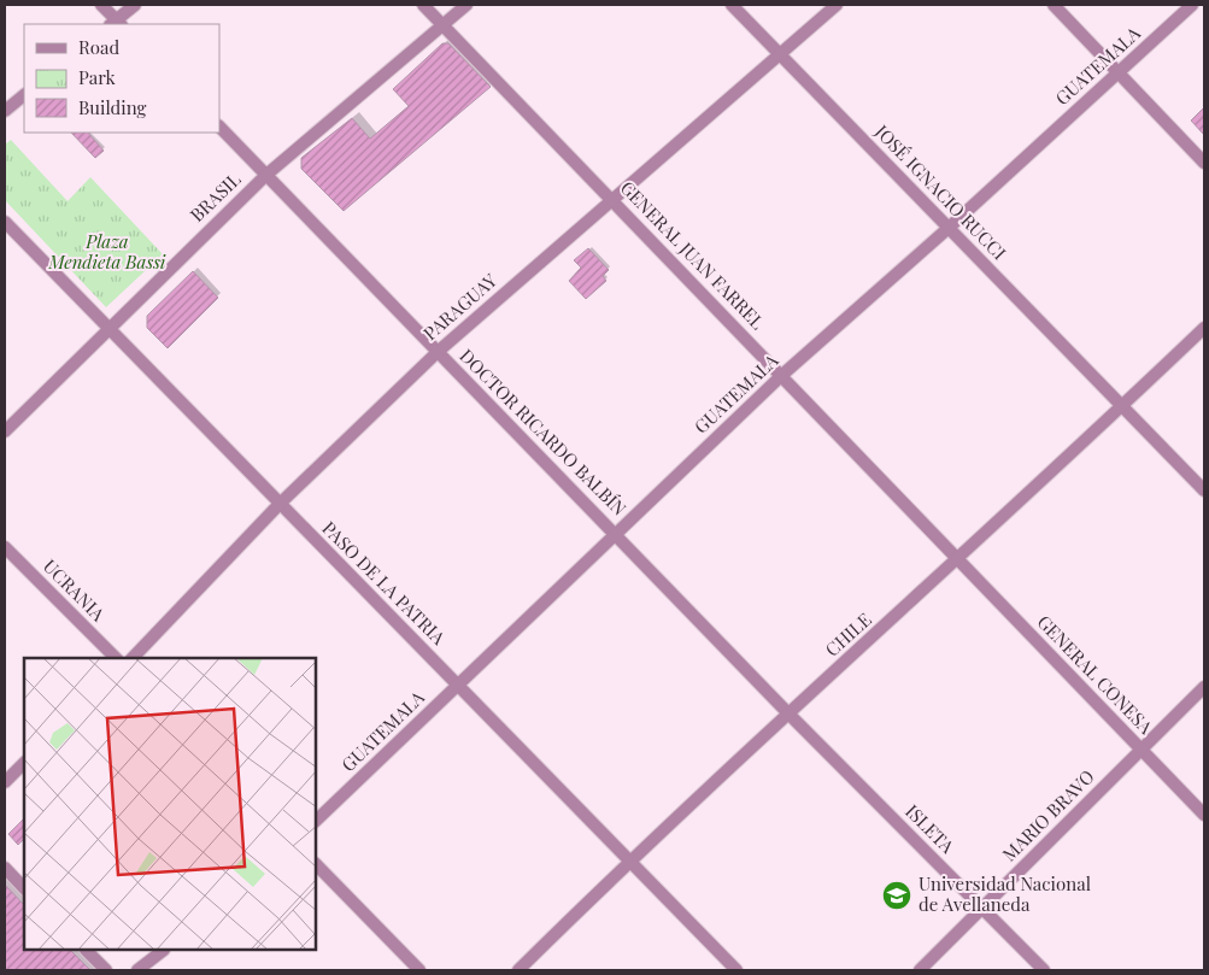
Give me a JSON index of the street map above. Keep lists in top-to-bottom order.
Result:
{
  "streets": {
    "street": [
      "GUATEMALA",
      "JOSÉ IGNACIO RUCCI",
      "BRASIL",
      "GENERAL JUAN FARREL",
      "PARAGUAY",
      "DOCTOR RICARDO BALBÍN",
      "PASO DE LA PATRIA",
      "UCRANIA",
      "CHILE",
      "GENERAL CONESA",
      "MARIO BRAVO",
      "ISLETA"
    ]
  },
  "crossings": [
    ["GUATEMALA", "JOSÉ IGNACIO RUCCI"],
    ["GUATEMALA", "GENERAL JUAN FARREL"],
    ["GUATEMALA", "DOCTOR RICARDO BALBÍN"],
    ["GUATEMALA", "PASO DE LA PATRIA"],
    ["JOSÉ IGNACIO RUCCI", "PARAGUAY"],
    ["JOSÉ IGNACIO RUCCI", "CHILE"],
    ["BRASIL", "GENERAL JUAN FARREL"],
    ["BRASIL", "DOCTOR RICARDO BALBÍN"],
    ["BRASIL", "PASO DE LA PATRIA"],
    ["GENERAL JUAN FARREL", "PARAGUAY"],
    ["GENERAL JUAN FARREL", "CHILE"],
    ["GENERAL JUAN FARREL", "GENERAL CONESA"],
    ["PARAGUAY", "DOCTOR RICARDO BALBÍN"],
    ["PARAGUAY", "PASO DE LA PATRIA"],
    ["DOCTOR RICARDO BALBÍN", "CHILE"],
    ["DOCTOR RICARDO BALBÍN", "ISLETA"],
    ["PASO DE LA PATRIA", "CHILE"],
    ["CHILE", "GENERAL CONESA"],
    ["CHILE", "ISLETA"],
    ["GENERAL CONESA", "MARIO BRAVO"],
    ["MARIO BRAVO", "ISLETA"]
  ],
  "parks": ["Plaza Mendieta Bassi"],
  "places": {
    "school or university": ["Universidad Nacional de Avellaneda"]
  },
  "legend": ["Road", "Park", "Building"]
}
